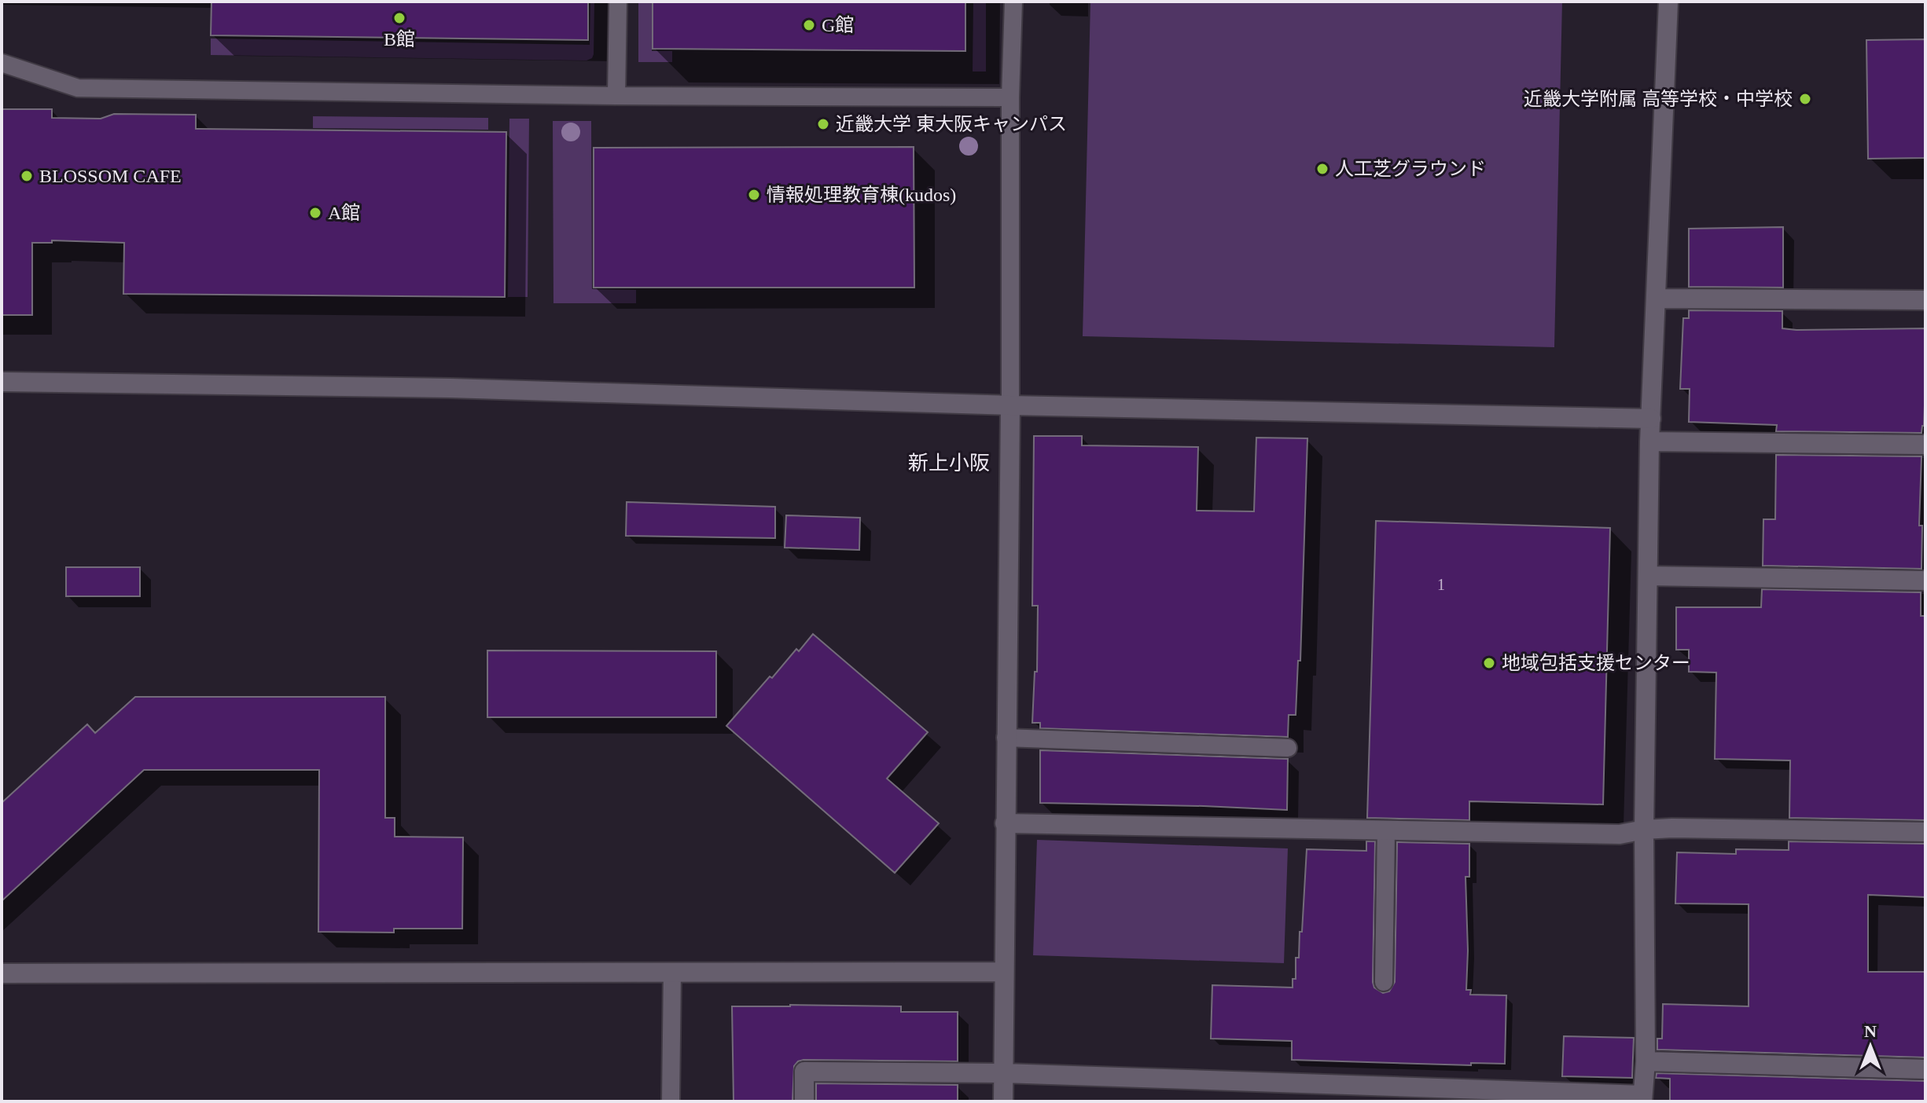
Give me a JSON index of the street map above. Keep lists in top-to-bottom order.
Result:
{
  "districts": ["新上小阪"],
  "places": [
    "B館",
    "G館",
    "近畿大学附属 高等学校・中学校",
    "近畿大学 東大阪キャンパス",
    "人工芝グラウンド",
    "BLOSSOM CAFE",
    "情報処理教育棟(kudos)",
    "A館",
    "地域包括支援センター"
  ],
  "house_numbers": ["1"],
  "north": "top"
}
